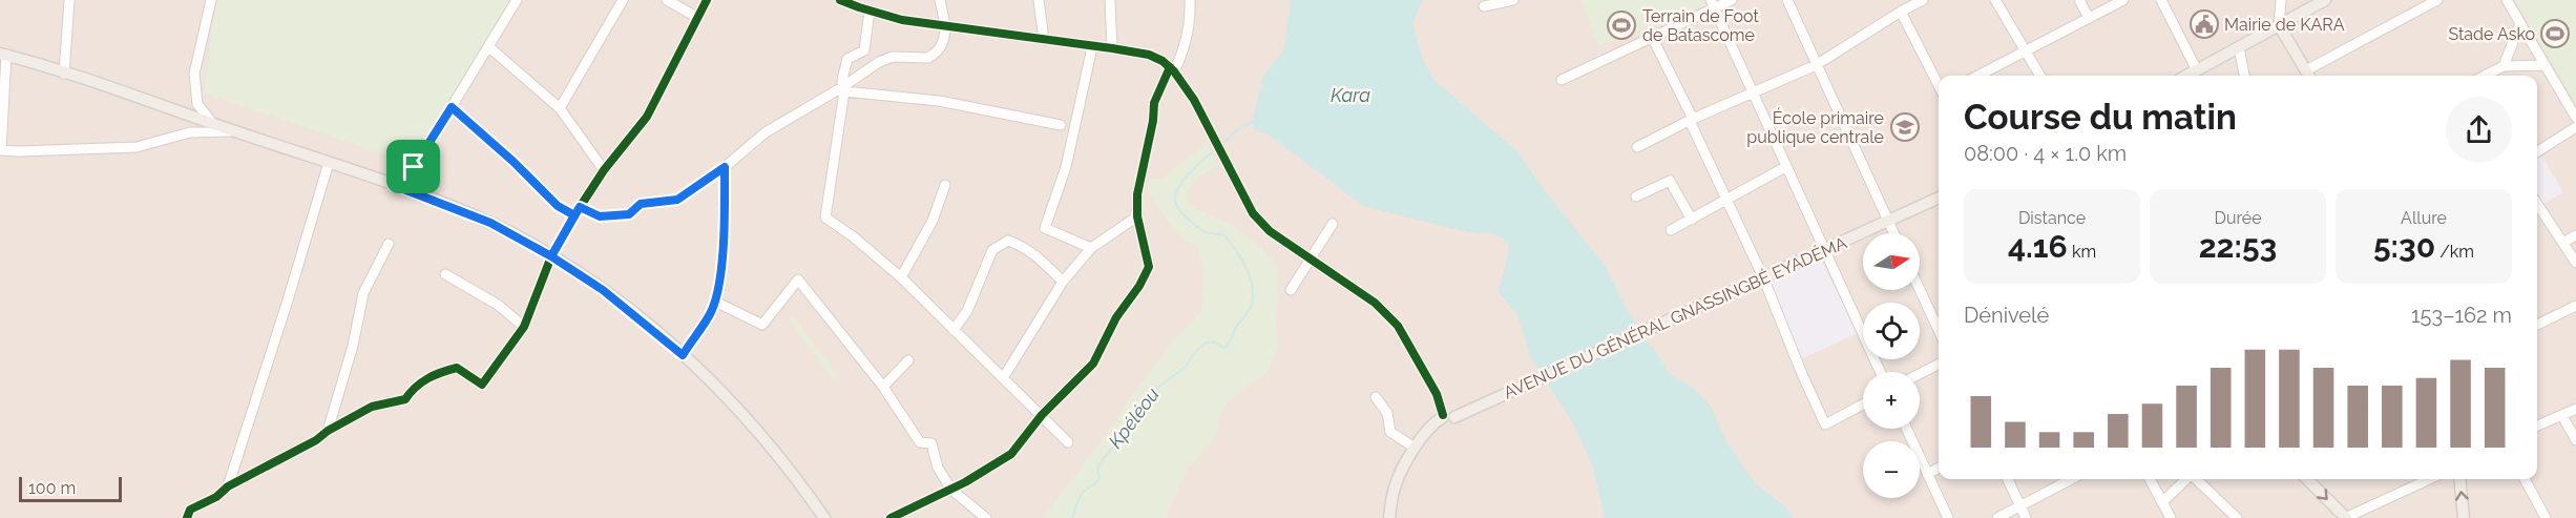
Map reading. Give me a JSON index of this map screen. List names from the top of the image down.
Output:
{
  "streets": {
    "main road": ["AVENUE DU GÉNÉRAL GNASSINGBÉ EYADÉMA"]
  },
  "water": ["Kara", "Kpéléou"],
  "places": {
    "public building": ["Mairie de KARA"],
    "sports": ["Terrain de Foot de Batascome", "Stade Asko"],
    "school or university": ["École primaire publique centrale"]
  },
  "scale_bar": "100 m",
  "north": "right",
  "page": {
    "heading": ["Course du matin", "08:00 · 4 × 1.0 km"],
    "stats": [
      ["Distance", "4.16 km"],
      ["Durée", "22:53"],
      ["Allure", "5:30 /km"]
    ],
    "map_buttons": ["+", "−"],
    "chart": ["Dénivelé", "153–162 m"],
    "scale": "100 m"
  }
}
